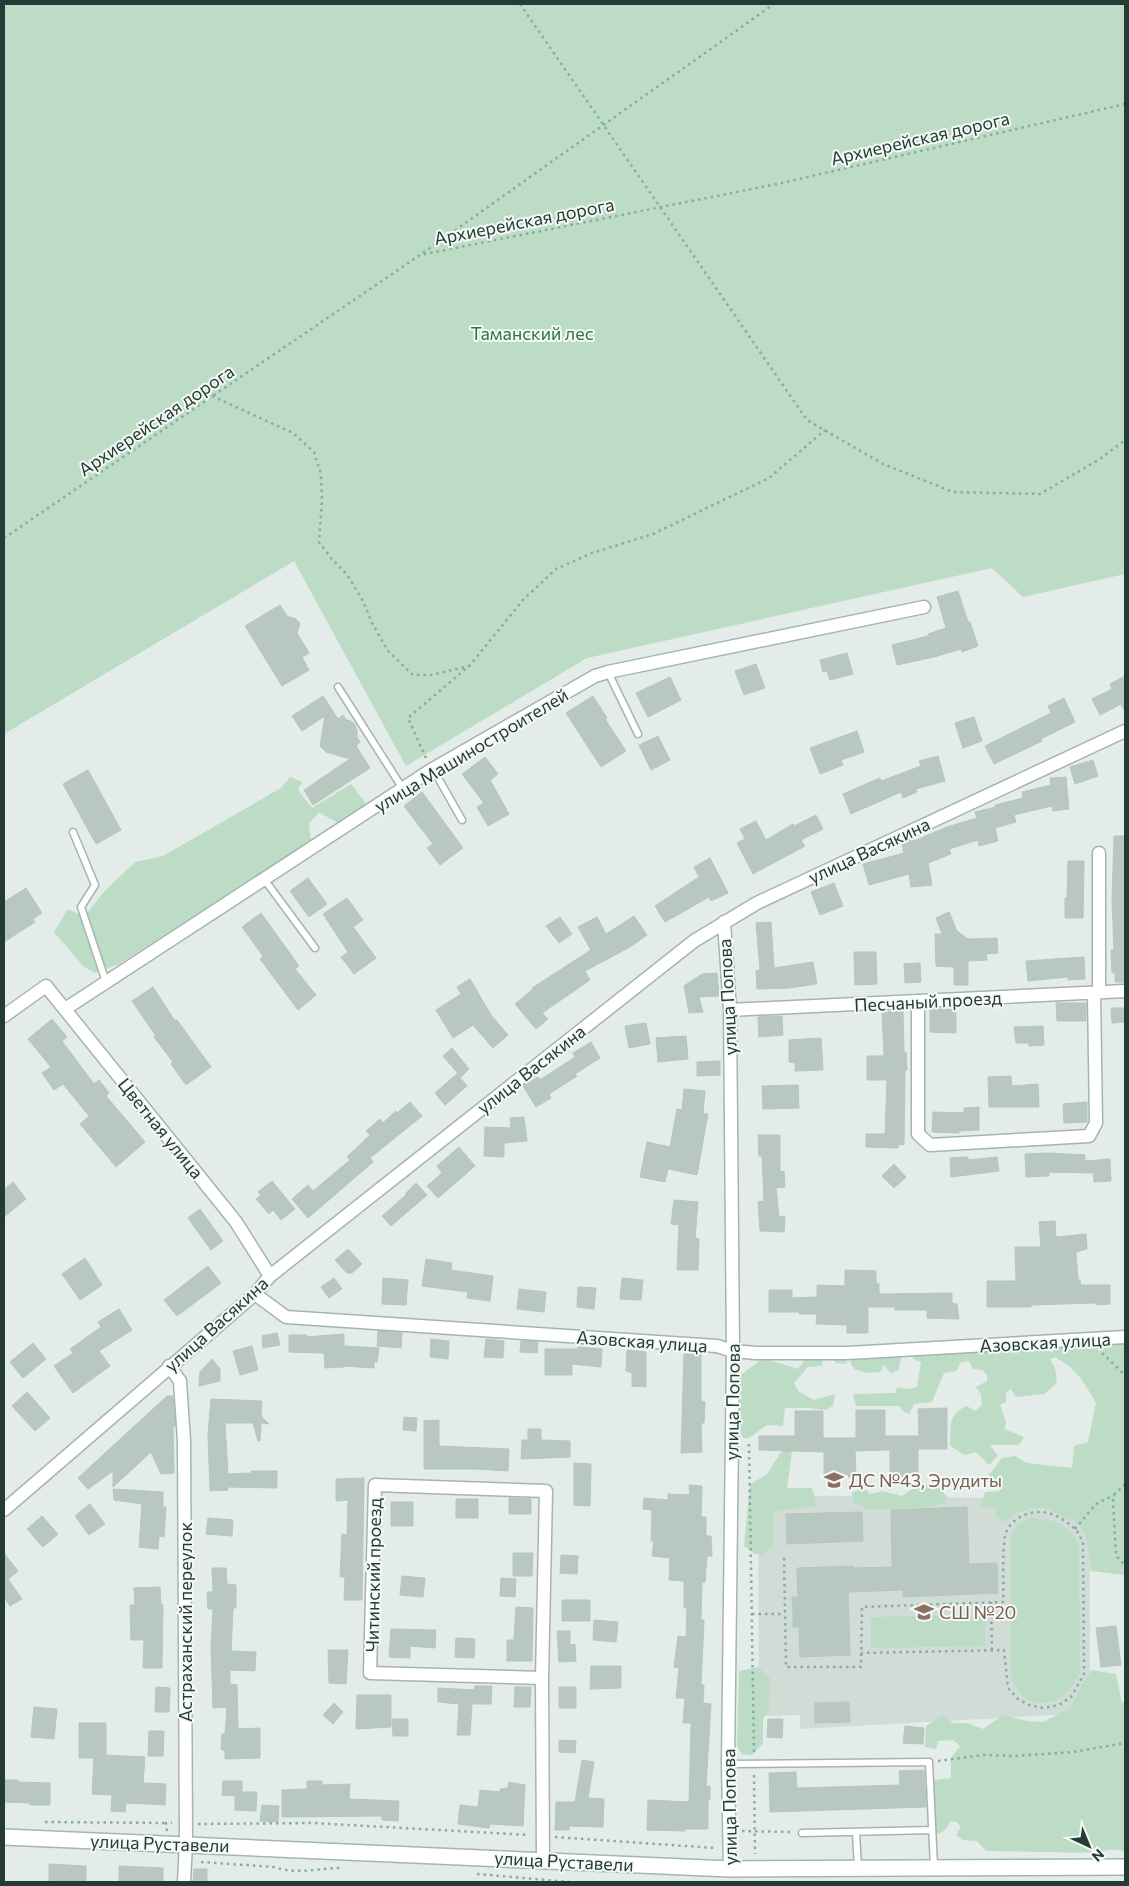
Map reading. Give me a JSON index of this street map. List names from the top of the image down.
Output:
{
  "streets": {
    "street": [
      "улица Машиностроителей",
      "улица Васякина",
      "улица Попова",
      "Песчаный проезд",
      "Цветная улица",
      "Азовская улица",
      "Читинский проезд",
      "Астраханский переулок",
      "улица Руставели"
    ],
    "path": ["Архиерейская дорога"]
  },
  "crossings": [
    ["улица Машиностроителей", "Цветная улица"],
    ["улица Васякина", "улица Попова"],
    ["улица Васякина", "Цветная улица"],
    ["улица Васякина", "Азовская улица"],
    ["улица Васякина", "Астраханский переулок"],
    ["улица Попова", "Песчаный проезд"],
    ["улица Попова", "Азовская улица"],
    ["улица Попова", "улица Руставели"],
    ["Читинский проезд", "улица Руставели"],
    ["Астраханский переулок", "улица Руставели"]
  ],
  "parks": ["Таманский лес"],
  "places": {
    "school or university": ["ДС №43, Эрудиты", "СШ №20"]
  },
  "north": "bottom right"
}
